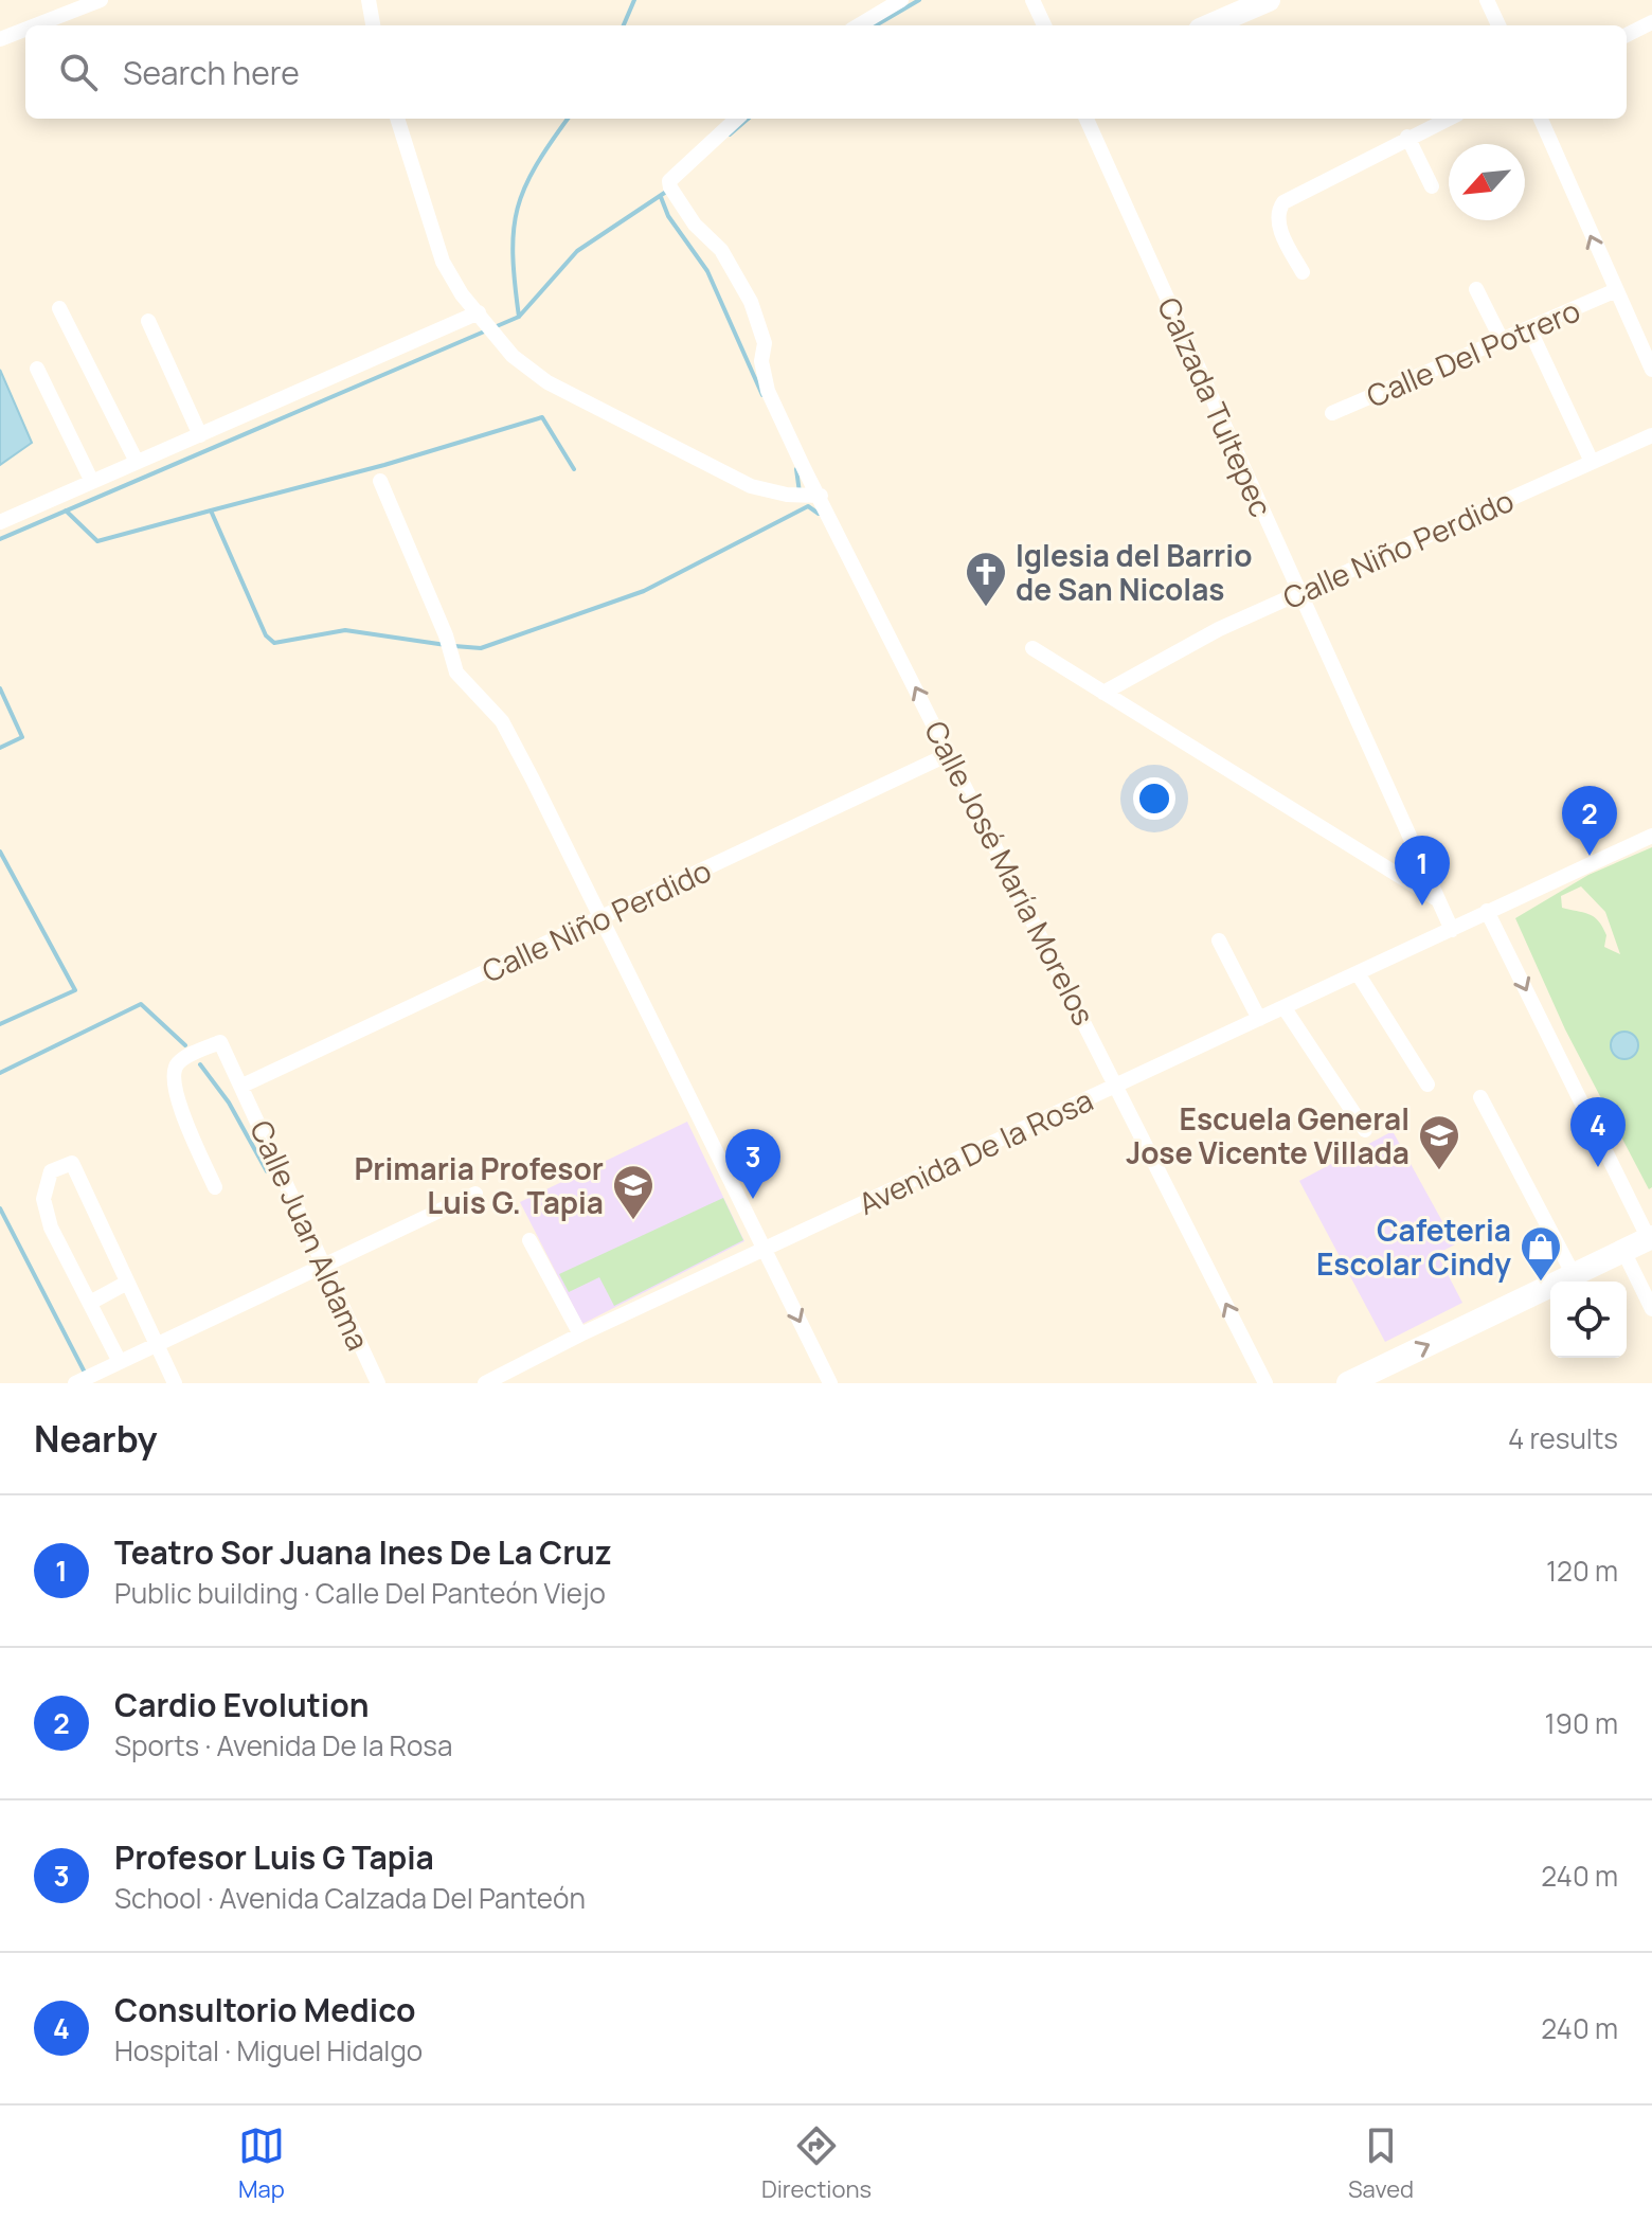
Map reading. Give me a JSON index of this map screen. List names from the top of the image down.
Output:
{
  "streets": {
    "street": [
      "Calle Del Potrero",
      "Calzada Tultepec",
      "Calle Niño Perdido",
      "Calle José María Morelos",
      "Avenida De la Rosa",
      "Calle Juan Aldama"
    ]
  },
  "crossings": [
    ["Calzada Tultepec", "Calle Niño Perdido"],
    ["Calzada Tultepec", "Avenida De la Rosa"],
    ["Calle Niño Perdido", "Calle José María Morelos"],
    ["Calle Niño Perdido", "Calle Juan Aldama"],
    ["Calle José María Morelos", "Avenida De la Rosa"]
  ],
  "one_way": ["Calle José María Morelos"],
  "places": {
    "church": ["Iglesia del Barrio de San Nicolas"],
    "school or university": ["Escuela General Jose Vicente Villada", "Primaria Profesor Luis G. Tapia"],
    "shop": ["Cafeteria Escolar Cindy"]
  },
  "north": "bottom left",
  "page": {
    "search": "Search here",
    "pins": [
      "2",
      "1",
      "4",
      "3"
    ],
    "heading": ["Nearby", "4 results"],
    "list": [
      {
        "mark": "1",
        "name": "Teatro Sor Juana Ines De La Cruz",
        "note": "Public building · Calle Del Panteón Viejo",
        "value": "120 m"
      },
      {
        "mark": "2",
        "name": "Cardio Evolution",
        "note": "Sports · Avenida De la Rosa",
        "value": "190 m"
      },
      {
        "mark": "3",
        "name": "Profesor Luis G Tapia",
        "note": "School · Avenida Calzada Del Panteón",
        "value": "240 m"
      },
      {
        "mark": "4",
        "name": "Consultorio Medico",
        "note": "Hospital · Miguel Hidalgo",
        "value": "240 m"
      }
    ],
    "nav": ["Map", "Directions", "Saved"]
  }
}
